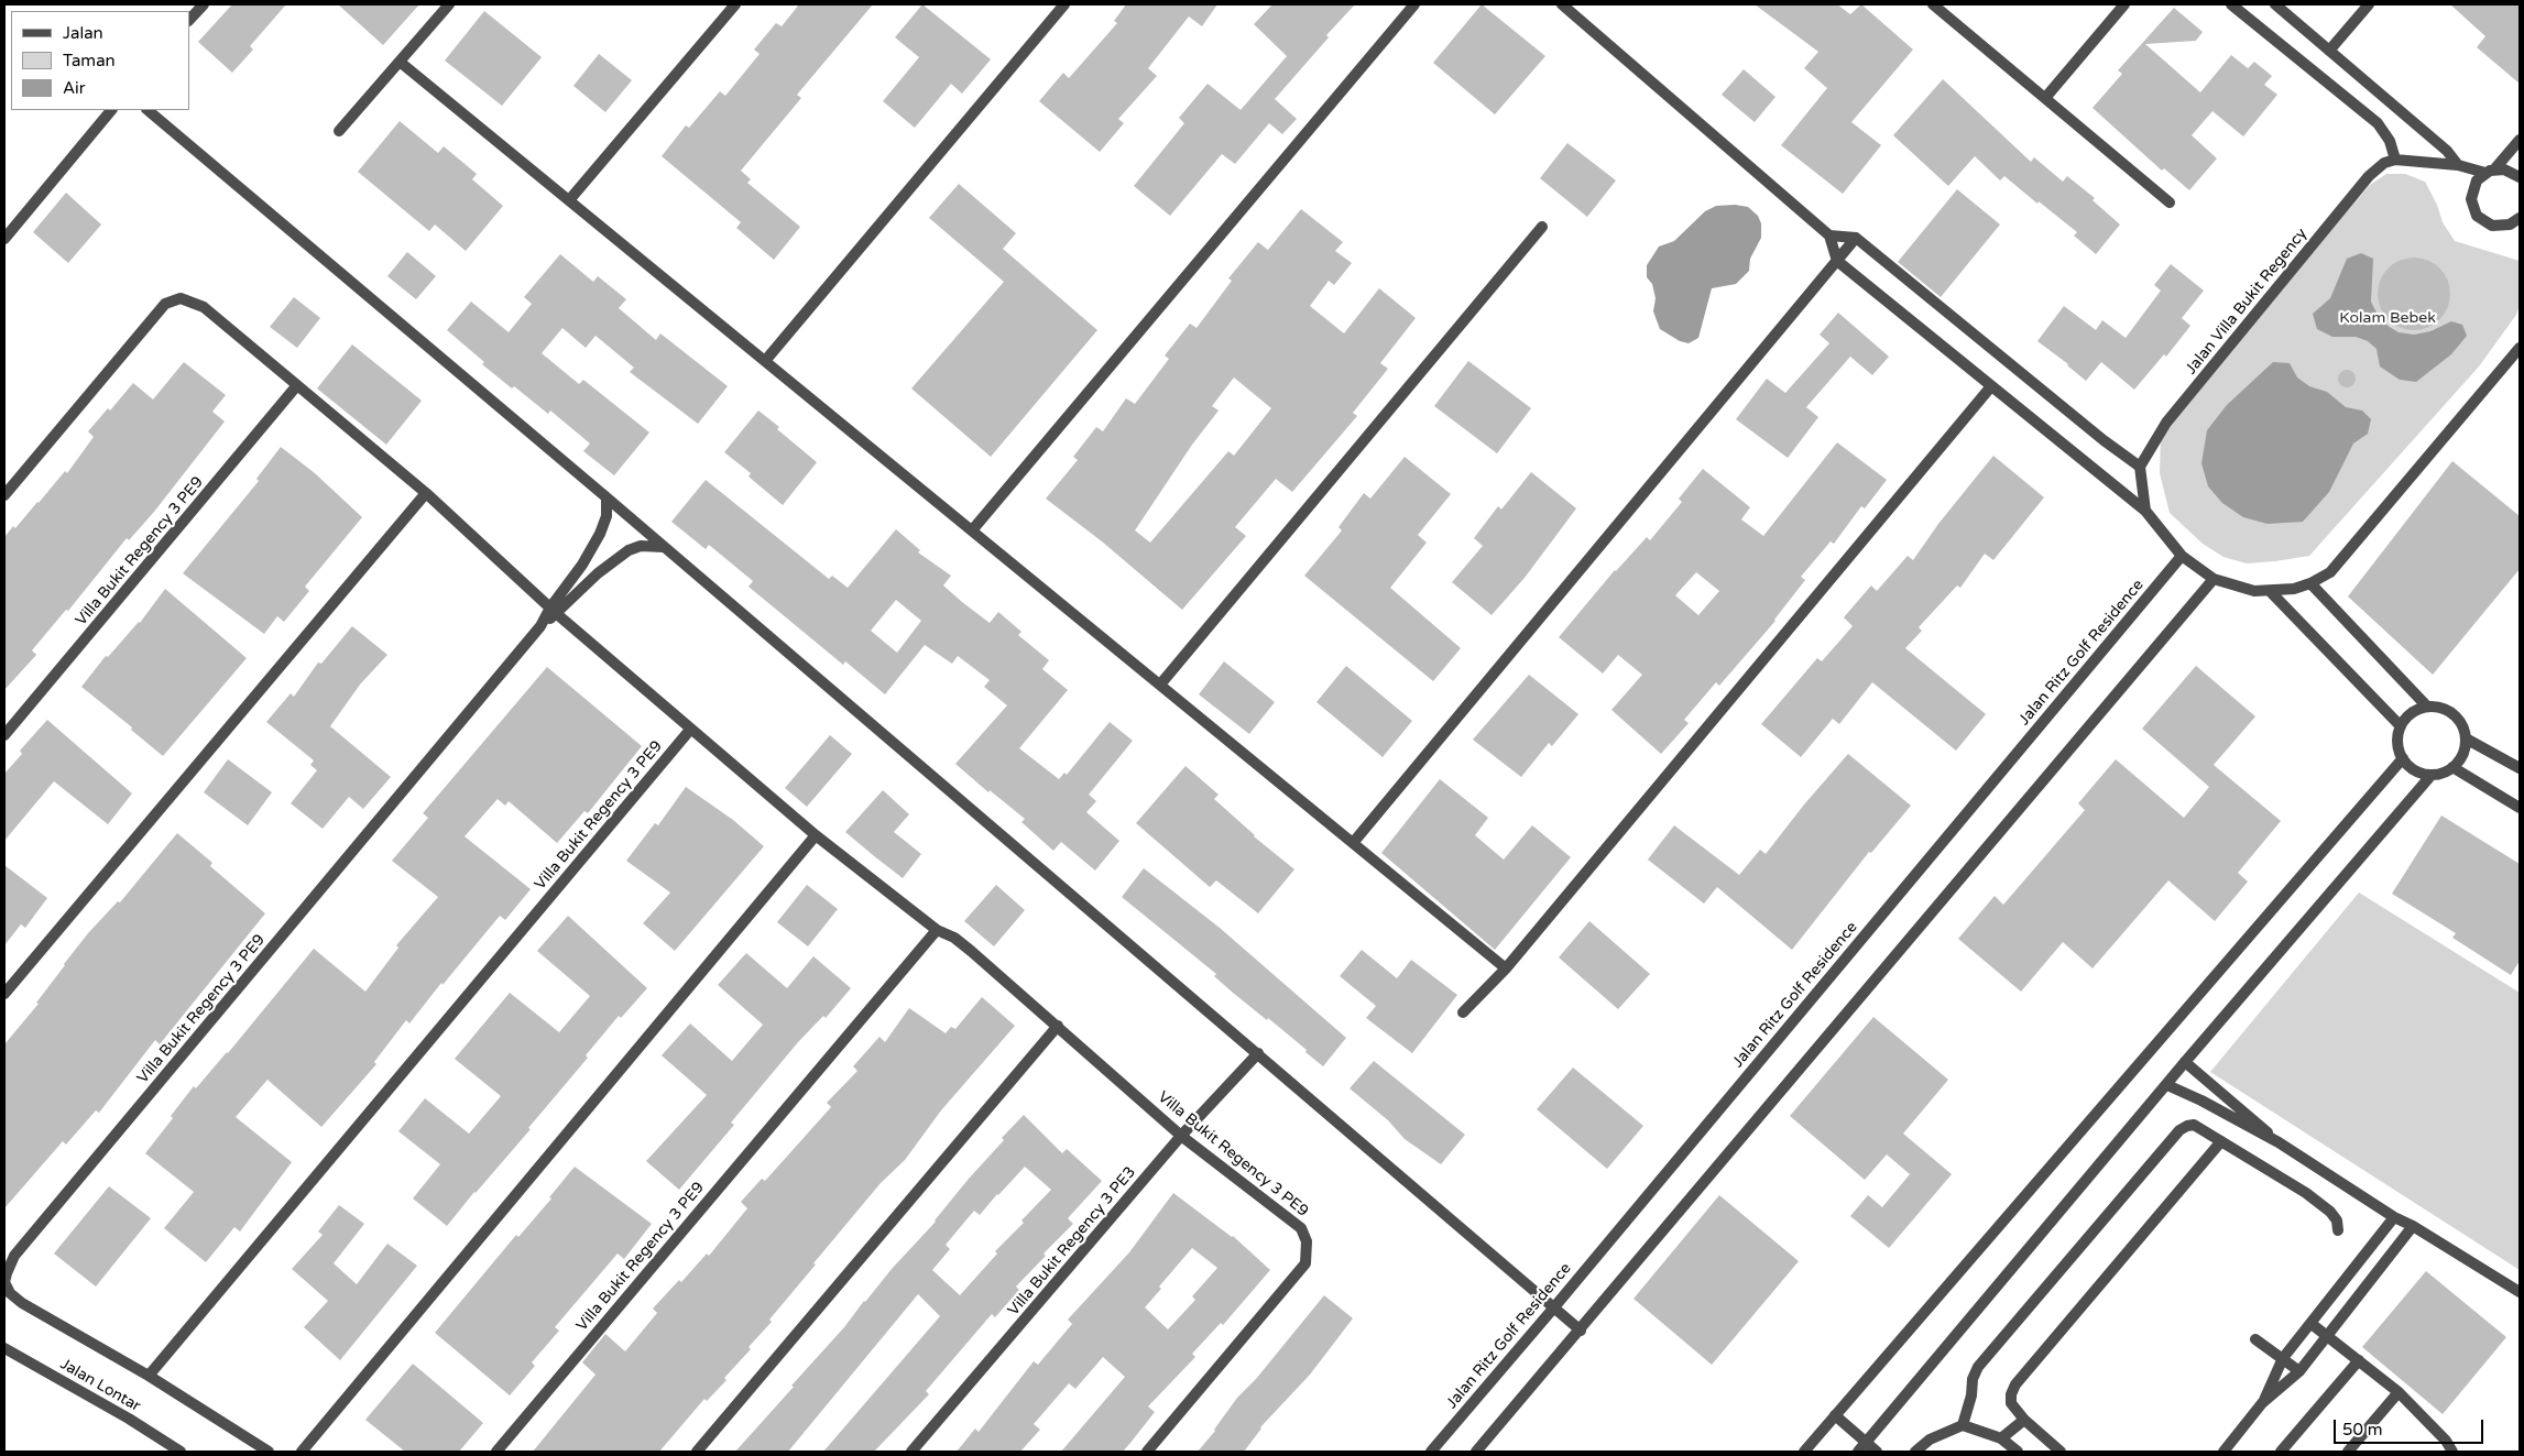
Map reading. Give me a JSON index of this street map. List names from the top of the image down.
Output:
{
  "streets": {
    "street": [
      "Jalan Villa Bukit Regency",
      "Villa Bukit Regency 3 PE9",
      "Jalan Ritz Golf Residence",
      "Villa Bukit Regency 3 PE3",
      "Jalan Lontar"
    ]
  },
  "crossings": [
    ["Villa Bukit Regency 3 PE9", "Villa Bukit Regency 3 PE3"]
  ],
  "parks": ["Kolam Bebek"],
  "legend": ["Jalan", "Taman", "Air"],
  "scale_bar": "50 m"
}
